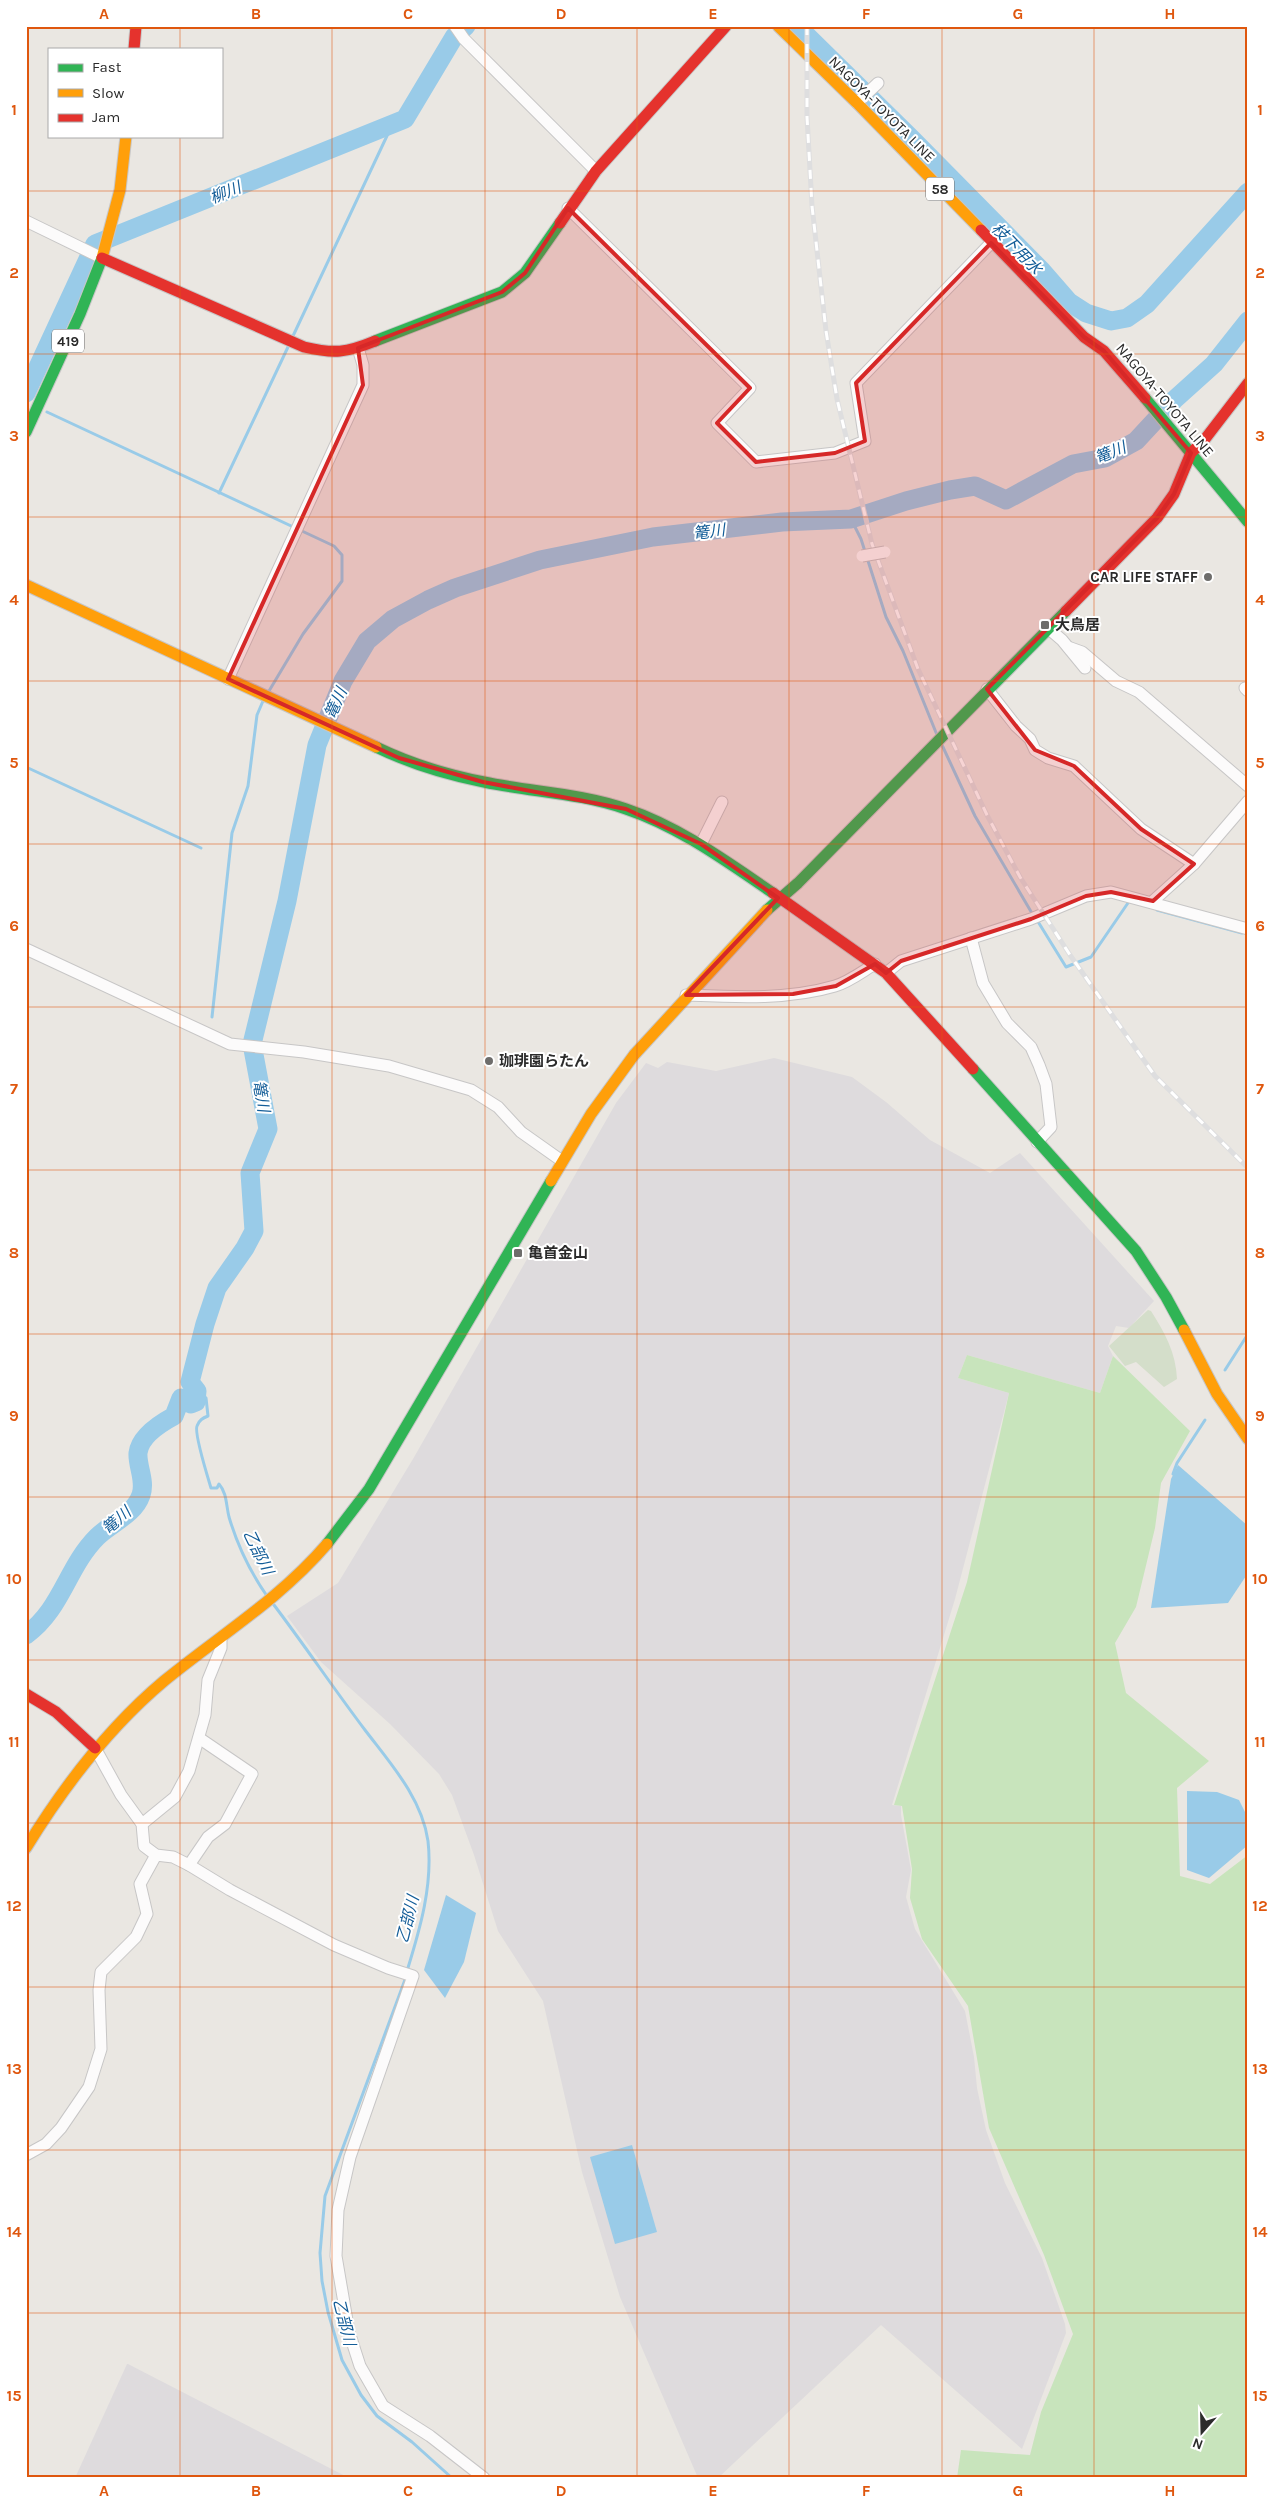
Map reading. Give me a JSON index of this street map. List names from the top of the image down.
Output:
{
  "streets": {
    "main road": ["NAGOYA-TOYOTA LINE", "58", "419"]
  },
  "water": [
    "柳川",
    "枝下用水",
    "篭川",
    "乙部川"
  ],
  "places": {
    "other": ["CAR LIFE STAFF", "珈琲園らたん"],
    "transit": ["大鳥居", "亀首金山"]
  },
  "legend": ["Fast", "Slow", "Jam"],
  "north": "bottom",
  "grid": {
    "columns": [
      "A",
      "B",
      "C",
      "D",
      "E",
      "F",
      "G",
      "H"
    ],
    "rows": [
      "1",
      "2",
      "3",
      "4",
      "5",
      "6",
      "7",
      "8",
      "9",
      "10",
      "11",
      "12",
      "13",
      "14",
      "15"
    ]
  }
}
